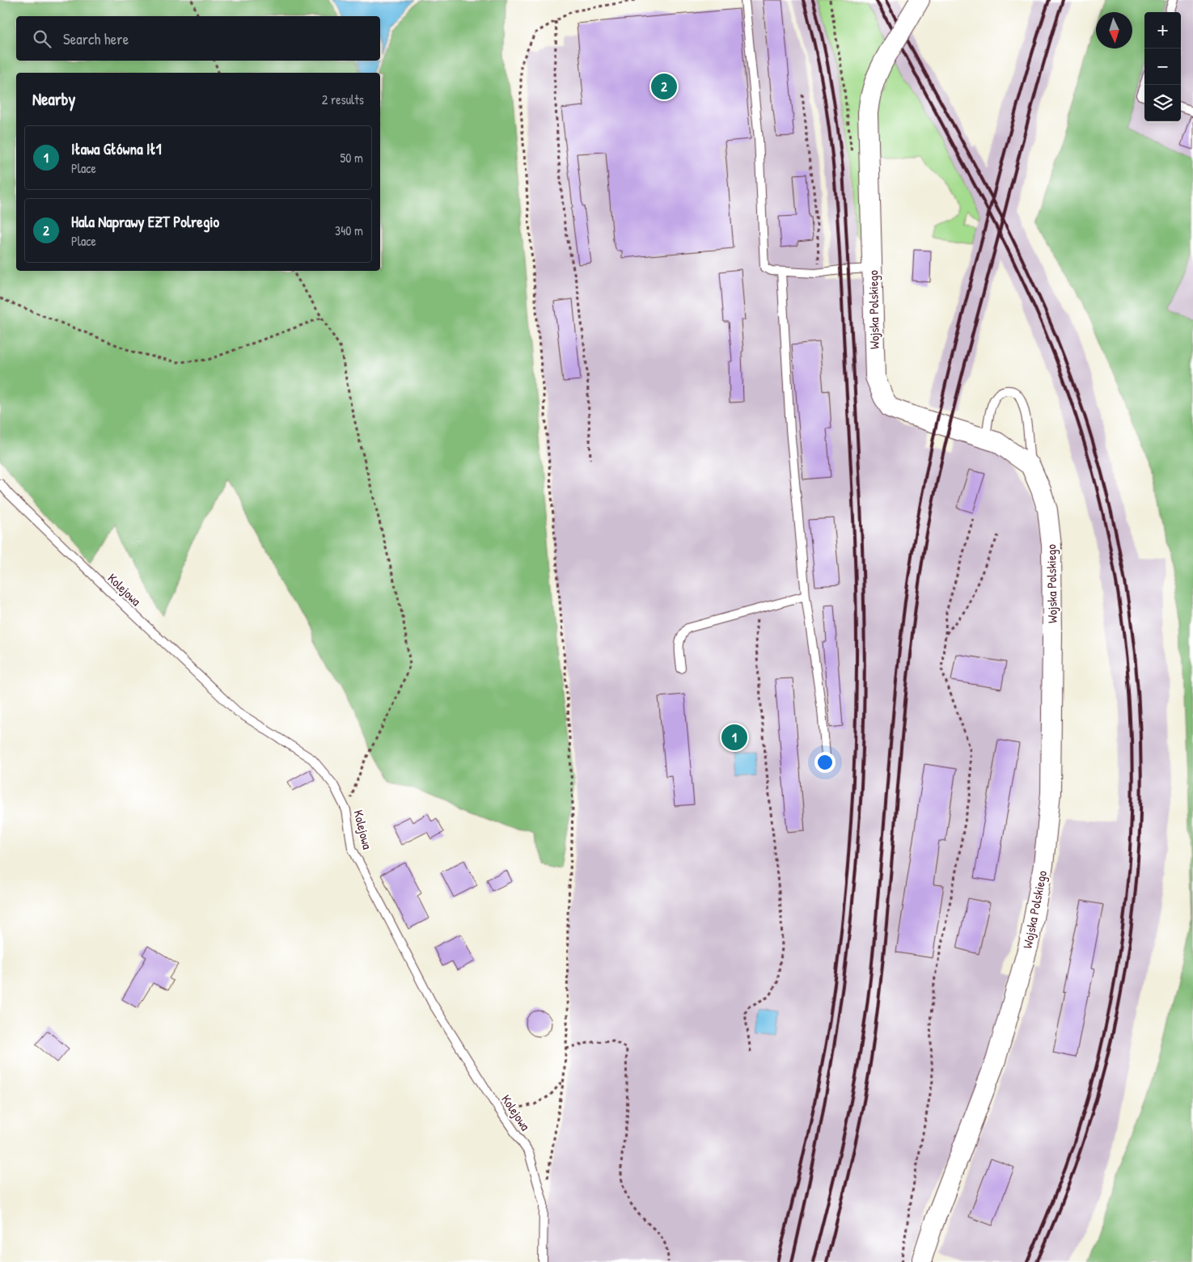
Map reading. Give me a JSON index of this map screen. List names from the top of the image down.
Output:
{
  "streets": {
    "street": ["Wojska Polskiego"],
    "lane": ["Kolejowa"]
  },
  "north": "bottom",
  "page": {
    "map_buttons": ["+", "−"],
    "search": "Search here",
    "pins": ["2", "1"],
    "heading": ["Nearby", "2 results"],
    "list": [
      {
        "mark": "1",
        "name": "Iława Główna Ił1",
        "note": "Place",
        "value": "50 m"
      },
      {
        "mark": "2",
        "name": "Hala Naprawy EZT Polregio",
        "note": "Place",
        "value": "340 m"
      }
    ]
  }
}
